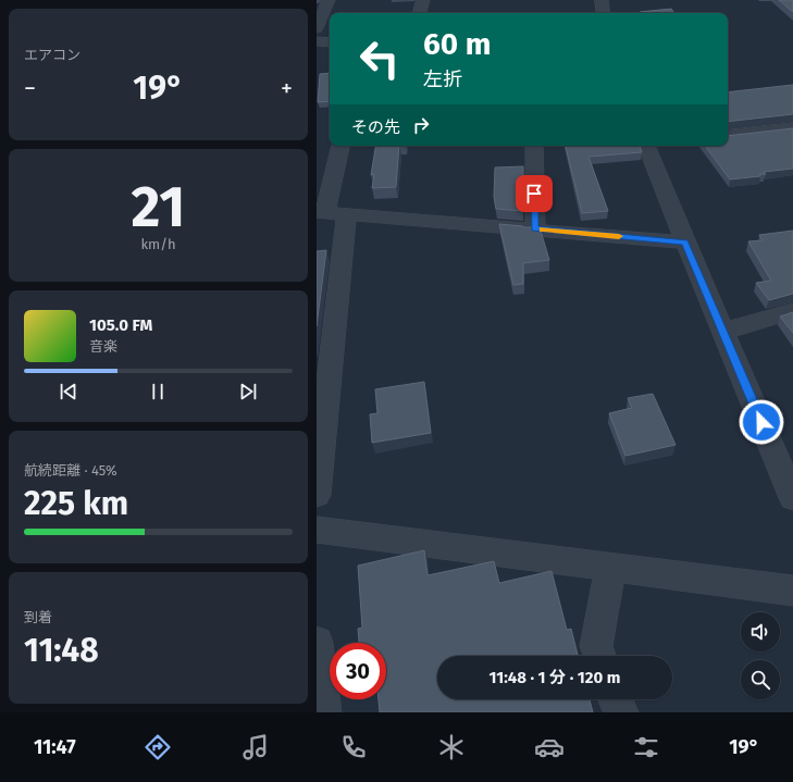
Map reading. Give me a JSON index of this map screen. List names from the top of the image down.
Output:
{
  "page": {
    "tile": [
      "エアコン",
      ["21", "km/h"],
      ["航続距離 · 45%", "225 km"],
      ["到着", "11:48"]
    ],
    "turn": ["60 m", "左折"],
    "heat": ["−", "19°", "+"],
    "then": "その先",
    "song": ["105.0 FM", "音楽"],
    "limit": "30",
    "trip": "11:48 · 1 分 · 120 m",
    "tabs": ["11:47", "19°"]
  }
}
